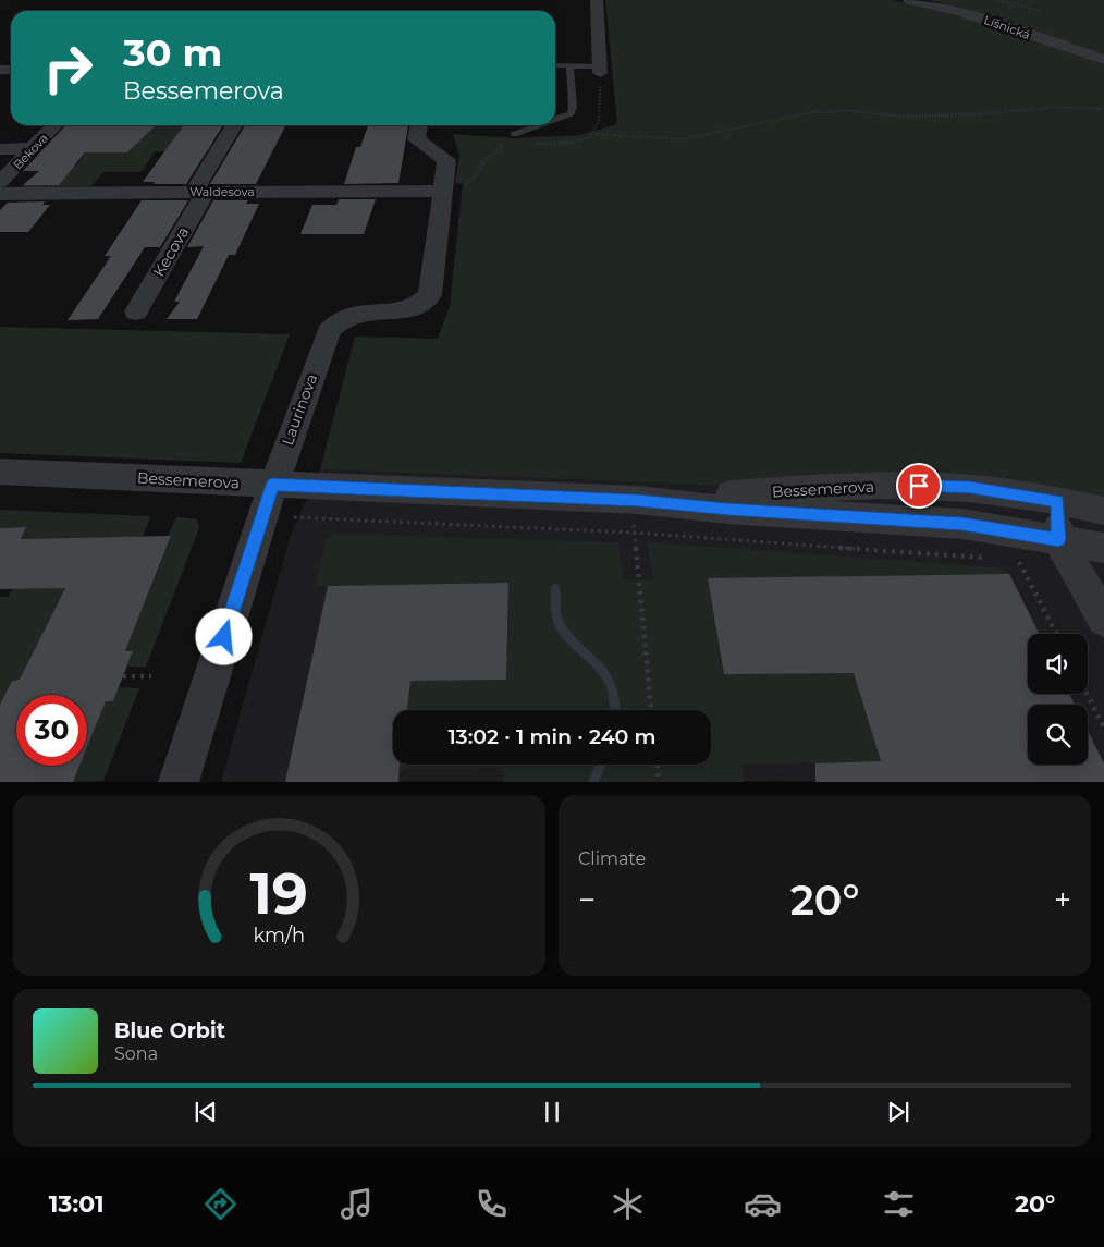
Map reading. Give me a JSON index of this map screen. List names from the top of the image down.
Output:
{
  "streets": {
    "street": [
      "Líšnická",
      "Bekova",
      "Waldesova",
      "Kecova",
      "Laurinova",
      "Bessemerova"
    ]
  },
  "crossings": [
    ["Waldesova", "Kecova"],
    ["Waldesova", "Laurinova"],
    ["Laurinova", "Bessemerova"]
  ],
  "page": {
    "turn": ["30 m", "Bessemerova"],
    "limit": "30",
    "trip": "13:02 · 1 min · 240 m",
    "tile": "Climate",
    "heat": ["−", "20°", "+"],
    "song": ["Blue Orbit", "Sona"],
    "tabs": ["13:01", "20°"],
    "gauge": ["19", "km/h"]
  }
}
